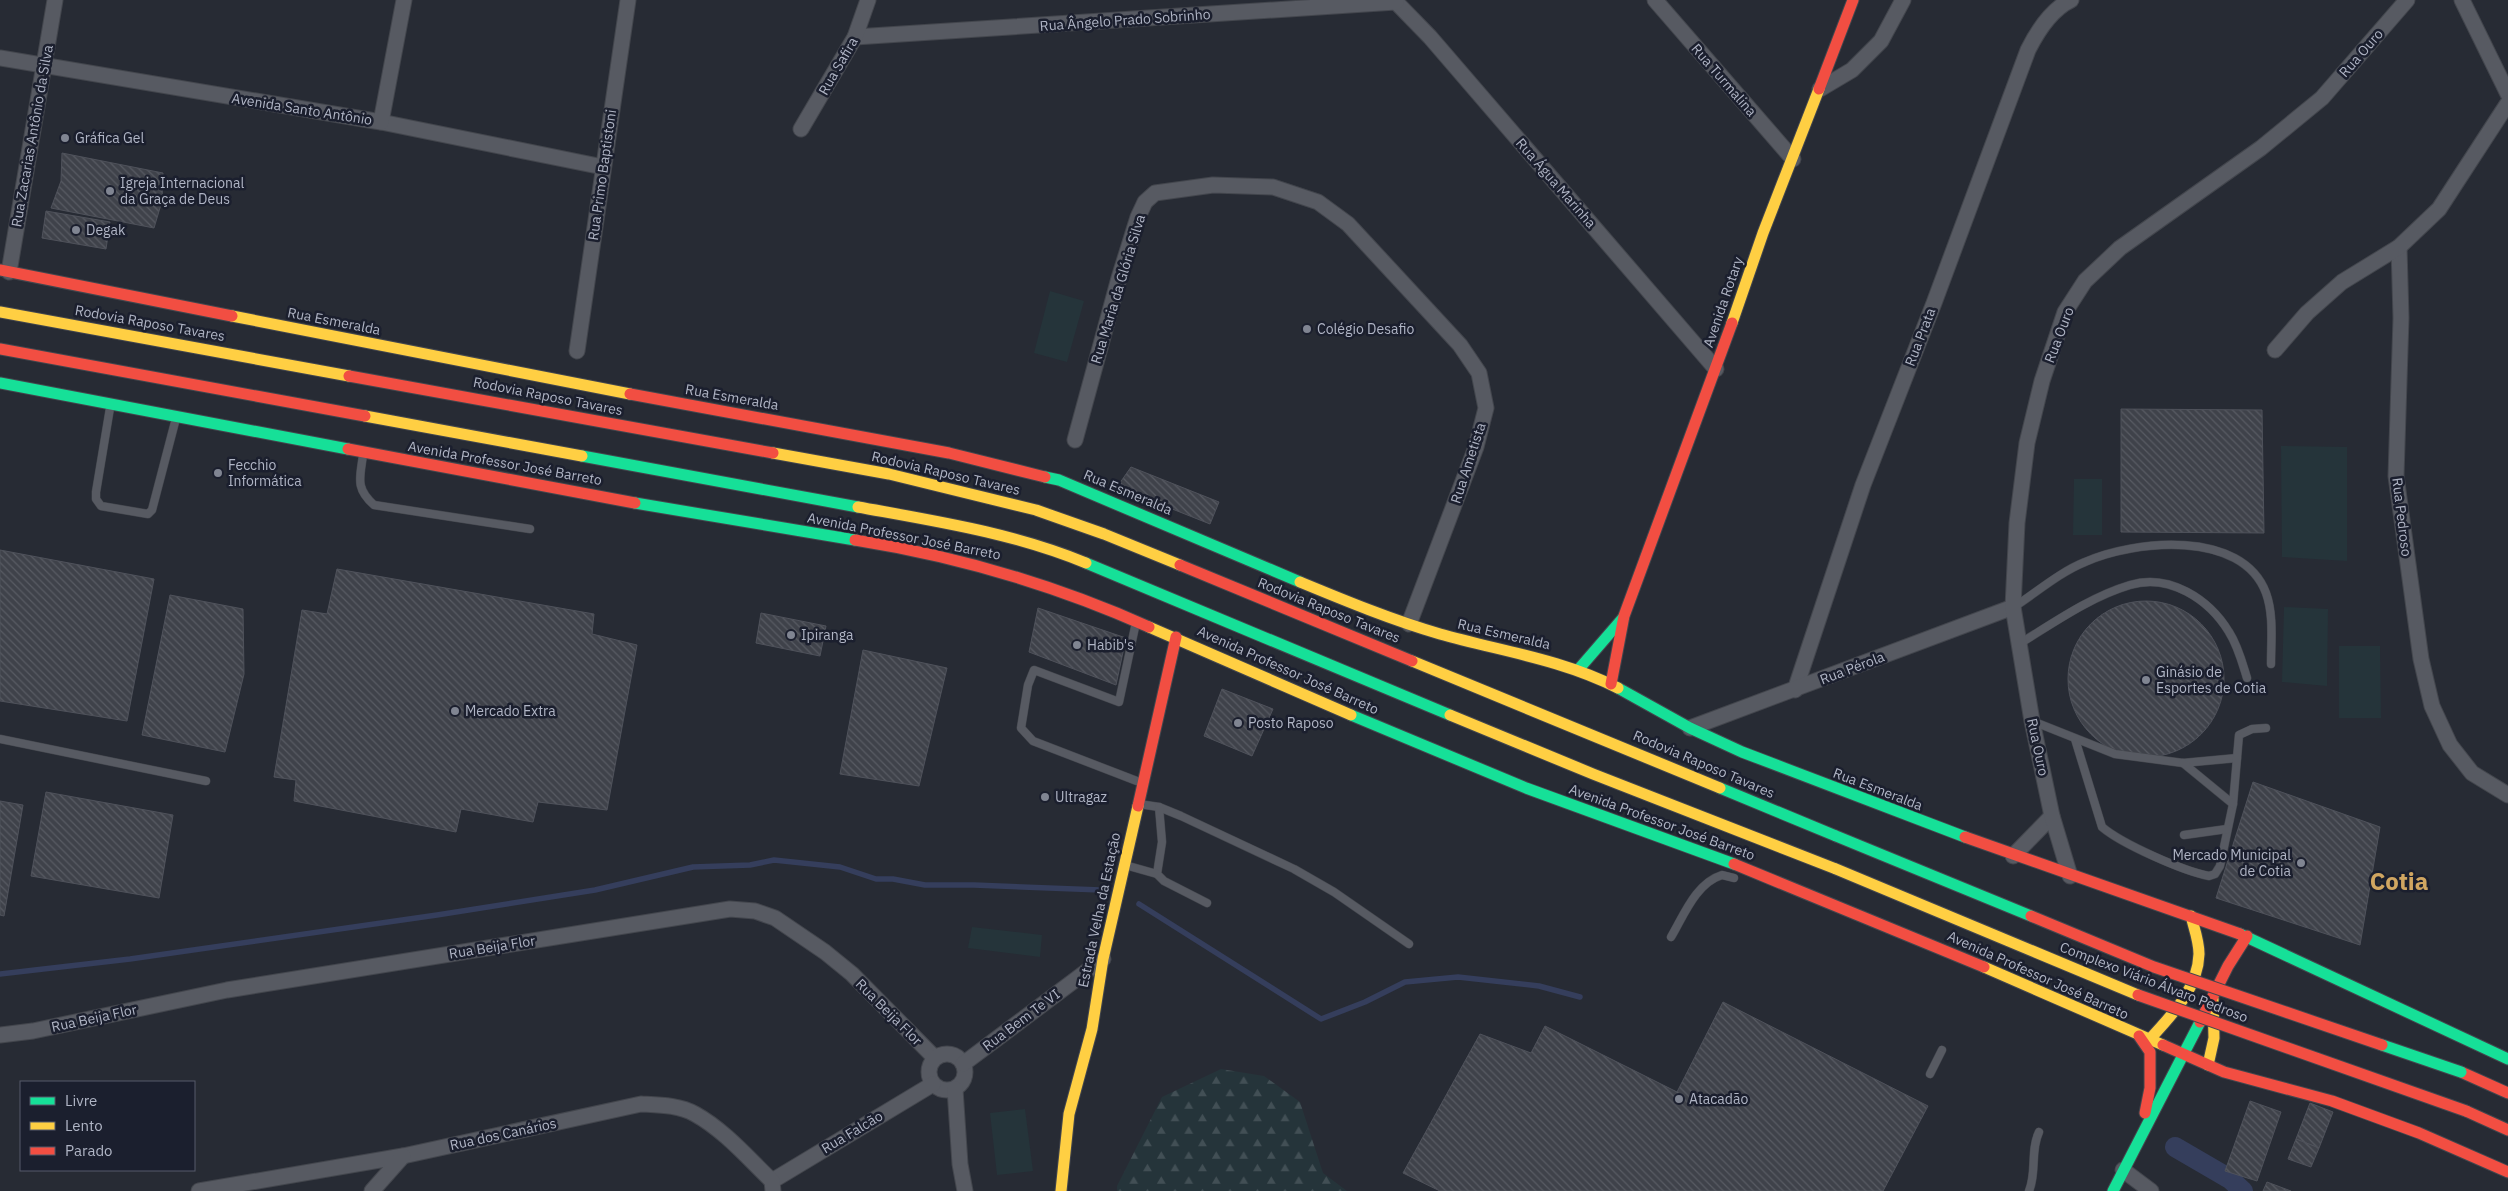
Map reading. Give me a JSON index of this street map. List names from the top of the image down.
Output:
{
  "streets": {
    "main road": [
      "Avenida Rotary",
      "Rua Esmeralda",
      "Rodovia Raposo Tavares",
      "Avenida Professor José Barreto",
      "Estrada Velha da Estação",
      "Complexo Viário Álvaro Pedroso"
    ],
    "street": [
      "Rua Ângelo Prado Sobrinho",
      "Rua Ouro",
      "Rua Safira",
      "Rua Turmalina",
      "Avenida Santo Antônio",
      "Rua Zacarias Antônio da Silva",
      "Rua Primo Baptistoni",
      "Rua Água Marinha",
      "Rua Maria da Glória Silva",
      "Rua Prata",
      "Rua Ametista",
      "Rua Pedroso",
      "Rua Pérola",
      "Rua Beija Flor",
      "Rua Bem Te VI",
      "Rua Falcão",
      "Rua dos Canários"
    ]
  },
  "crossings": [
    ["Rua Ângelo Prado Sobrinho", "Rua Safira"],
    ["Rua Ângelo Prado Sobrinho", "Rua Água Marinha"],
    ["Rua Ouro", "Rua Esmeralda"],
    ["Rua Ouro", "Rua Pérola"],
    ["Rua Turmalina", "Avenida Rotary"],
    ["Avenida Santo Antônio", "Rua Zacarias Antônio da Silva"],
    ["Avenida Santo Antônio", "Rua Primo Baptistoni"],
    ["Rua Zacarias Antônio da Silva", "Rua Esmeralda"],
    ["Rua Água Marinha", "Avenida Rotary"],
    ["Rua Maria da Glória Silva", "Rua Ametista"],
    ["Avenida Rotary", "Rua Esmeralda"],
    ["Rua Esmeralda", "Rua Ametista"],
    ["Rua Esmeralda", "Rua Pérola"],
    ["Rodovia Raposo Tavares", "Complexo Viário Álvaro Pedroso"],
    ["Rua Prata", "Rua Pérola"],
    ["Avenida Professor José Barreto", "Estrada Velha da Estação"],
    ["Estrada Velha da Estação", "Rua Bem Te VI"],
    ["Rua Beija Flor", "Rua Bem Te VI"],
    ["Rua Beija Flor", "Rua Falcão"],
    ["Rua Bem Te VI", "Rua Falcão"],
    ["Rua Falcão", "Rua dos Canários"]
  ],
  "districts": ["Cotia"],
  "places": [
    "Gráfica Gel",
    "Igreja Internacional da Graça de Deus",
    "Degak",
    "Colégio Desafio",
    "Fecchio Informática",
    "Ipiranga",
    "Habib's",
    "Ginásio de Esportes de Cotia",
    "Mercado Extra",
    "Posto Raposo",
    "Ultragaz",
    "Mercado Municipal de Cotia",
    "Atacadão"
  ],
  "legend": ["Livre", "Lento", "Parado"]
}
